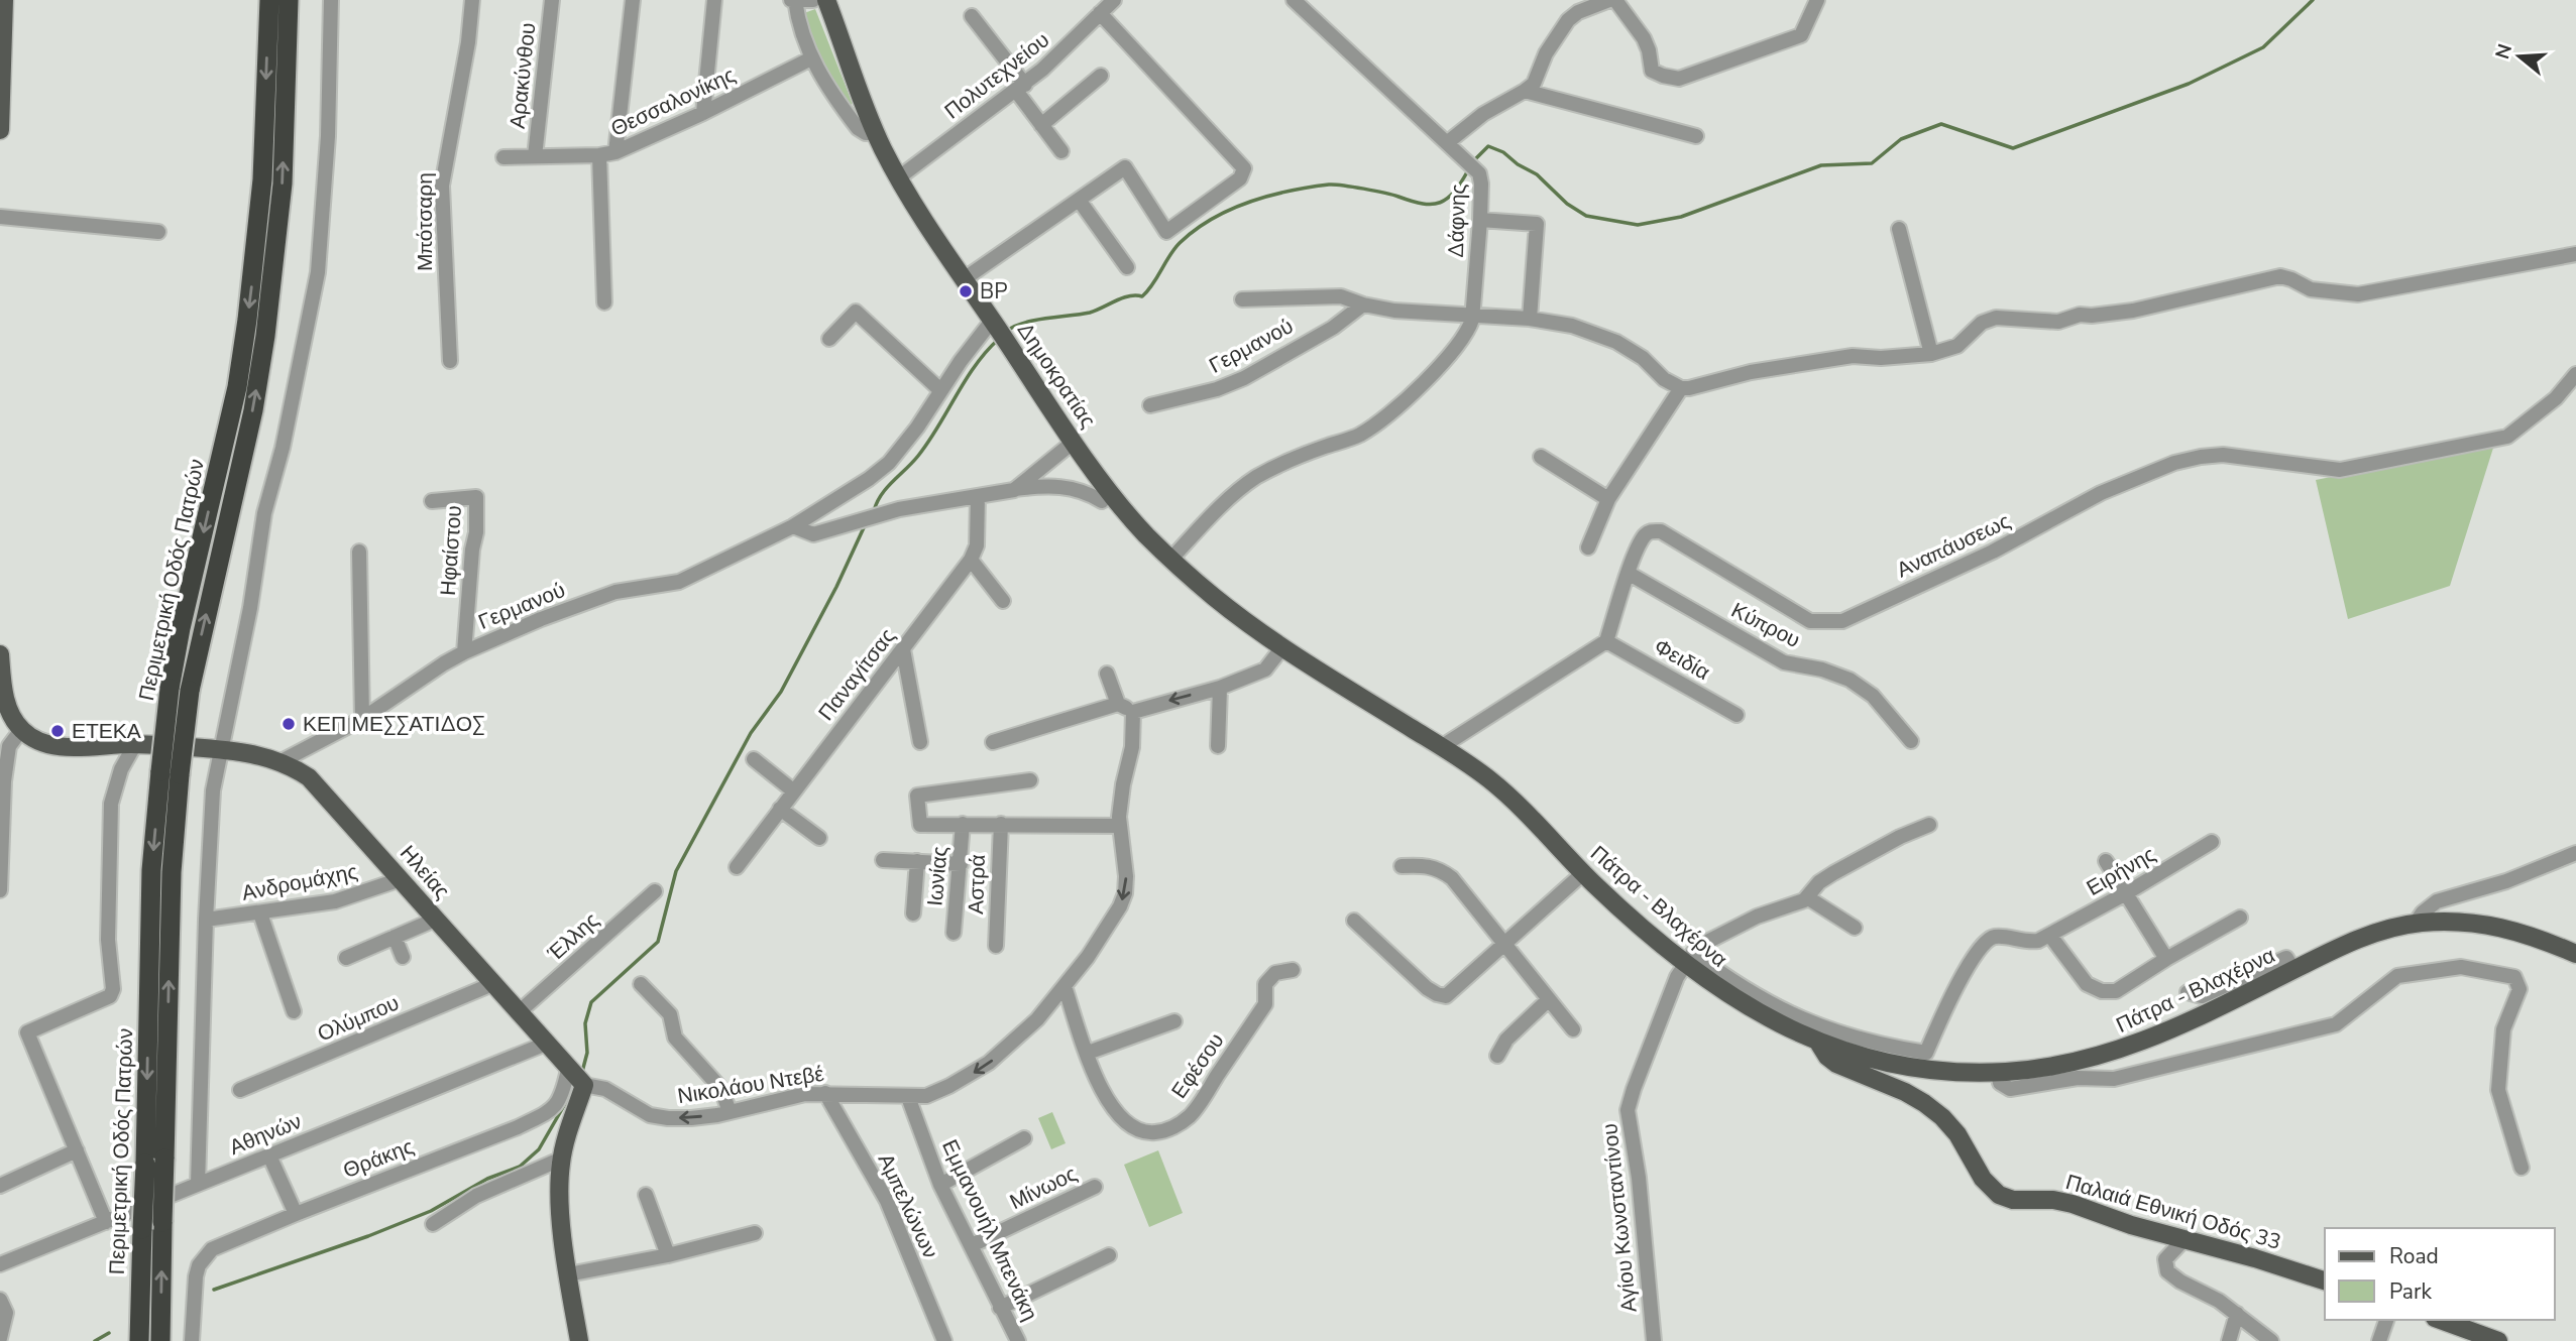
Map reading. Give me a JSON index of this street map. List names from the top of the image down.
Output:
{
  "streets": {
    "highway": ["Περιμετρική Οδός Πατρών"],
    "main road": [
      "Δημοκρατίας",
      "Ηλείας",
      "Πάτρα - Βλαχέρνα",
      "Παλαιά Εθνική Οδός 33"
    ],
    "street": [
      "Αρακύνθου",
      "Πολυτεχνείου",
      "Θεσσαλονίκης",
      "Δάφνης",
      "Μπότσαρη",
      "Γερμανού",
      "Αναπάυσεως",
      "Ηφαίστου",
      "Κύπρου",
      "Φειδία",
      "Παναγίτσας",
      "Ειρήνης",
      "Ιωνίας",
      "Ανδρομάχης",
      "Αστρά",
      "Έλλης",
      "Ολύμπου",
      "Εφέσου",
      "Νικολάου Ντεβέ",
      "Αθηνών",
      "Θράκης",
      "Μίνωος",
      "Αμπελώνων",
      "Αγίου Κωνσταντίνου",
      "Εμμανουήλ Μπενάκη"
    ]
  },
  "crossings": [
    ["Αρακύνθου", "Θεσσαλονίκης"],
    ["Πολυτεχνείου", "Δημοκρατίας"],
    ["Γερμανού", "Δημοκρατίας"],
    ["Γερμανού", "Ηφαίστου"],
    ["Γερμανού", "Ηλείας"],
    ["Δημοκρατίας", "Πάτρα - Βλαχέρνα"],
    ["Αναπάυσεως", "Κύπρου"],
    ["Αναπάυσεως", "Φειδία"],
    ["Ηλείας", "Ανδρομάχης"],
    ["Ηλείας", "Έλλης"],
    ["Ηλείας", "Ολύμπου"],
    ["Ηλείας", "Νικολάου Ντεβέ"],
    ["Ηλείας", "Αθηνών"],
    ["Ηλείας", "Θράκης"],
    ["Πάτρα - Βλαχέρνα", "Παλαιά Εθνική Οδός 33"],
    ["Πάτρα - Βλαχέρνα", "Αγίου Κωνσταντίνου"],
    ["Εφέσου", "Νικολάου Ντεβέ"],
    ["Νικολάου Ντεβέ", "Θράκης"],
    ["Νικολάου Ντεβέ", "Αμπελώνων"],
    ["Νικολάου Ντεβέ", "Εμμανουήλ Μπενάκη"],
    ["Μίνωος", "Εμμανουήλ Μπενάκη"]
  ],
  "places": ["BP", "ΚΕΠ ΜΕΣΣΑΤΙΔΟΣ", "ΕΤΕΚΑ"],
  "legend": ["Road", "Park"],
  "north": "left"
}
